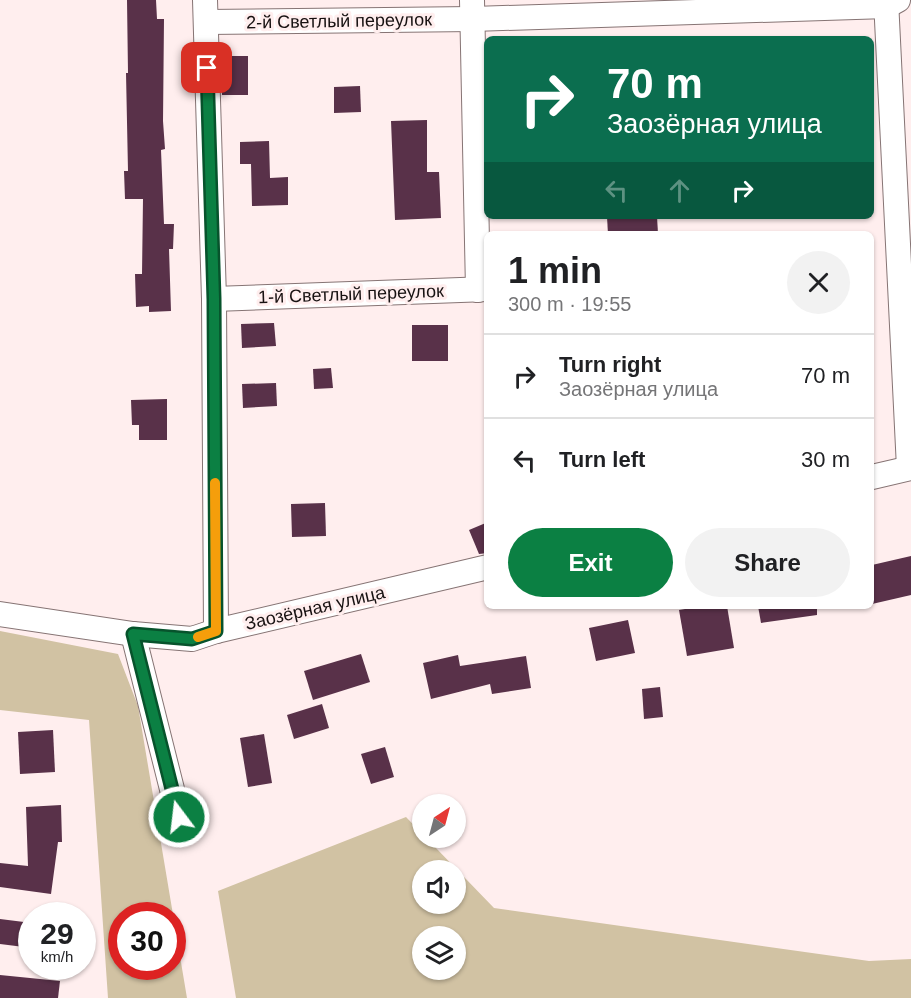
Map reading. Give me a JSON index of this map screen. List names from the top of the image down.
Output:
{
  "streets": {
    "street": ["2-й Светлый переулок", "1-й Светлый переулок", "Заозёрная улица"]
  },
  "north": "top right",
  "page": {
    "turn": ["70 m", "Заозёрная улица"],
    "heading": ["1 min", "300 m · 19:55"],
    "list": [
      {
        "name": "Turn right",
        "note": "Заозёрная улица",
        "value": "70 m"
      },
      {
        "name": "Turn left",
        "value": "30 m"
      }
    ],
    "buttons": ["Exit", "Share"],
    "speed": "29 km/h",
    "limit": "30"
  }
}
